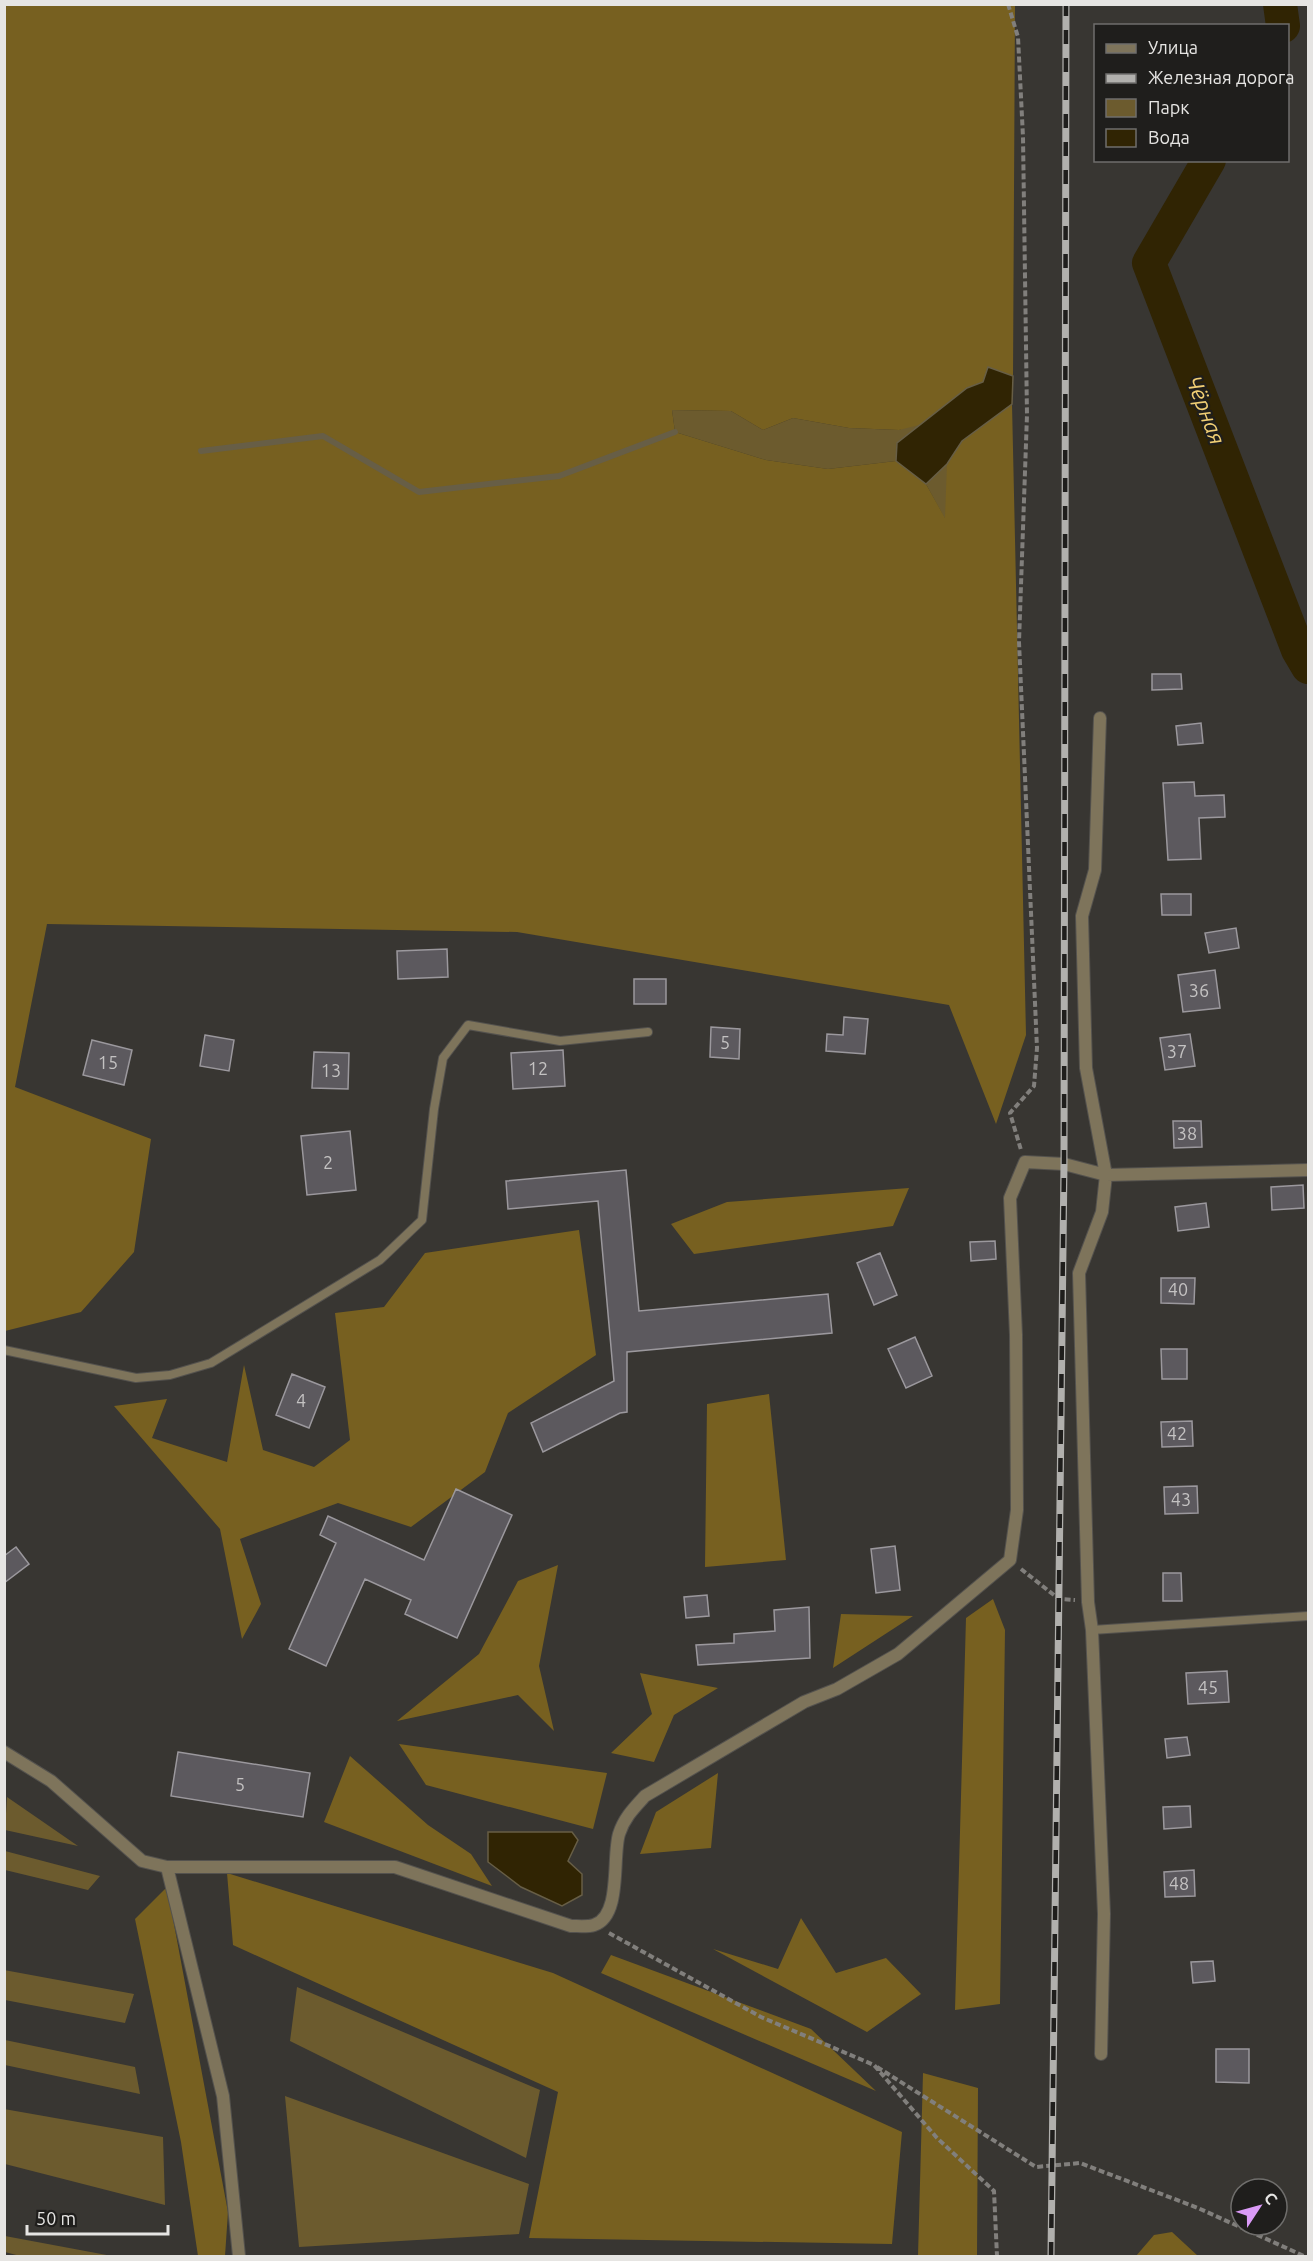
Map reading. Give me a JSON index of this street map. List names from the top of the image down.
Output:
{
  "water": ["Чёрная"],
  "house_numbers": [
    "36",
    "5",
    "37",
    "15",
    "12",
    "13",
    "38",
    "2",
    "40",
    "4",
    "42",
    "43",
    "45",
    "5",
    "48"
  ],
  "legend": [
    "Улица",
    "Железная дорога",
    "Парк",
    "Вода"
  ],
  "scale_bar": "50 m",
  "north": "top right"
}
